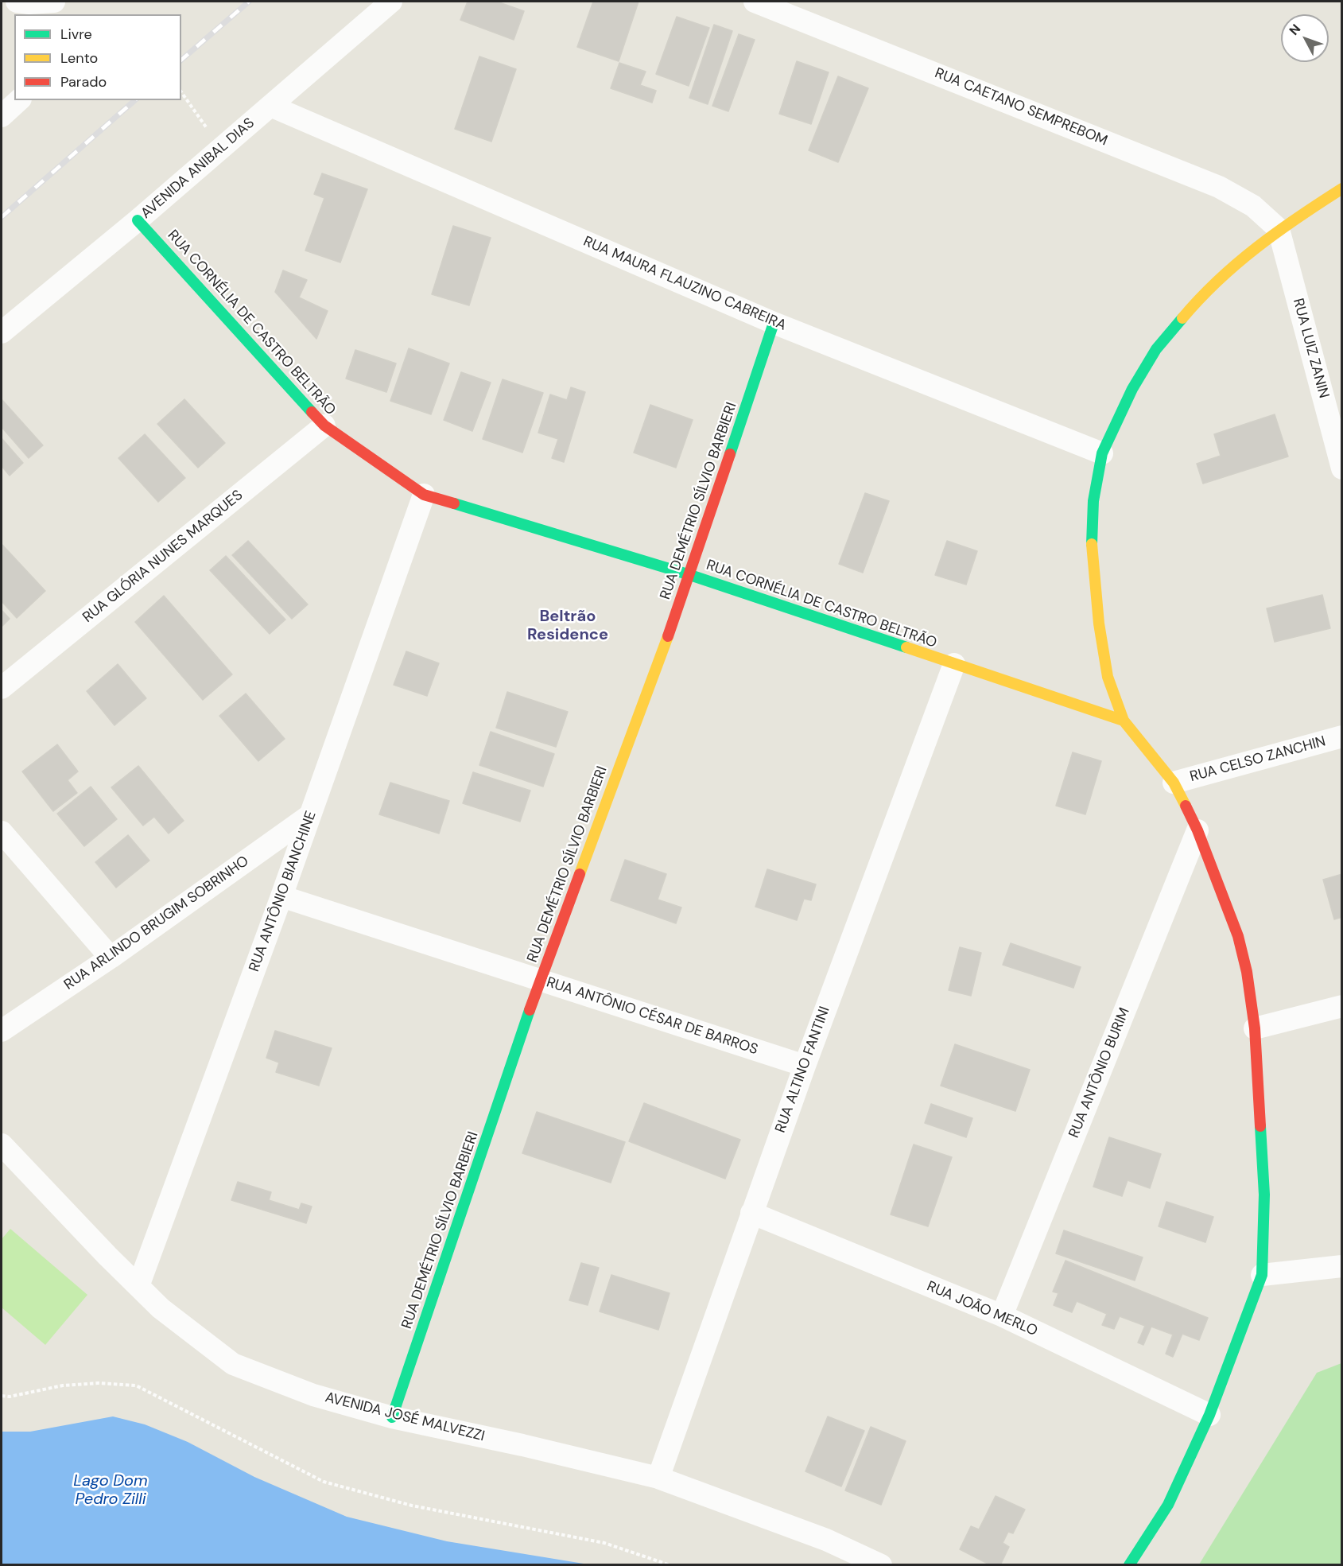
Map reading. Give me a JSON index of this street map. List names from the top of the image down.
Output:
{
  "streets": {
    "street": [
      "RUA CAETANO SEMPREBOM",
      "AVENIDA ANIBAL DIAS",
      "RUA MAURA FLAUZINO CABREIRA",
      "RUA CORNÉLIA DE CASTRO BELTRÃO",
      "RUA LUIZ ZANIN",
      "RUA DEMÉTRIO SÍLVIO BARBIERI",
      "RUA GLÓRIA NUNES MARQUES",
      "RUA CELSO ZANCHIN",
      "RUA ANTÔNIO BIANCHINE",
      "RUA ARLINDO BRUGIM SOBRINHO",
      "RUA ANTÔNIO CÉSAR DE BARROS",
      "RUA ALTINO FANTINI",
      "RUA ANTÔNIO BURIM",
      "RUA JOÃO MERLO",
      "AVENIDA JOSÉ MALVEZZI"
    ]
  },
  "crossings": [
    ["RUA CAETANO SEMPREBOM", "RUA LUIZ ZANIN"],
    ["AVENIDA ANIBAL DIAS", "RUA MAURA FLAUZINO CABREIRA"],
    ["AVENIDA ANIBAL DIAS", "RUA CORNÉLIA DE CASTRO BELTRÃO"],
    ["RUA MAURA FLAUZINO CABREIRA", "RUA DEMÉTRIO SÍLVIO BARBIERI"],
    ["RUA CORNÉLIA DE CASTRO BELTRÃO", "RUA DEMÉTRIO SÍLVIO BARBIERI"],
    ["RUA CORNÉLIA DE CASTRO BELTRÃO", "RUA GLÓRIA NUNES MARQUES"],
    ["RUA CORNÉLIA DE CASTRO BELTRÃO", "RUA ANTÔNIO BIANCHINE"],
    ["RUA CORNÉLIA DE CASTRO BELTRÃO", "RUA ALTINO FANTINI"],
    ["RUA DEMÉTRIO SÍLVIO BARBIERI", "RUA ANTÔNIO CÉSAR DE BARROS"],
    ["RUA DEMÉTRIO SÍLVIO BARBIERI", "AVENIDA JOSÉ MALVEZZI"],
    ["RUA ANTÔNIO BIANCHINE", "RUA ARLINDO BRUGIM SOBRINHO"],
    ["RUA ANTÔNIO BIANCHINE", "RUA ANTÔNIO CÉSAR DE BARROS"],
    ["RUA ANTÔNIO BIANCHINE", "AVENIDA JOSÉ MALVEZZI"],
    ["RUA ANTÔNIO CÉSAR DE BARROS", "RUA ALTINO FANTINI"],
    ["RUA ALTINO FANTINI", "RUA JOÃO MERLO"],
    ["RUA ALTINO FANTINI", "AVENIDA JOSÉ MALVEZZI"],
    ["RUA ANTÔNIO BURIM", "RUA JOÃO MERLO"]
  ],
  "districts": ["Beltrão Residence"],
  "water": ["Lago Dom Pedro Zilli"],
  "legend": ["Livre", "Lento", "Parado"],
  "north": "top left"
}
